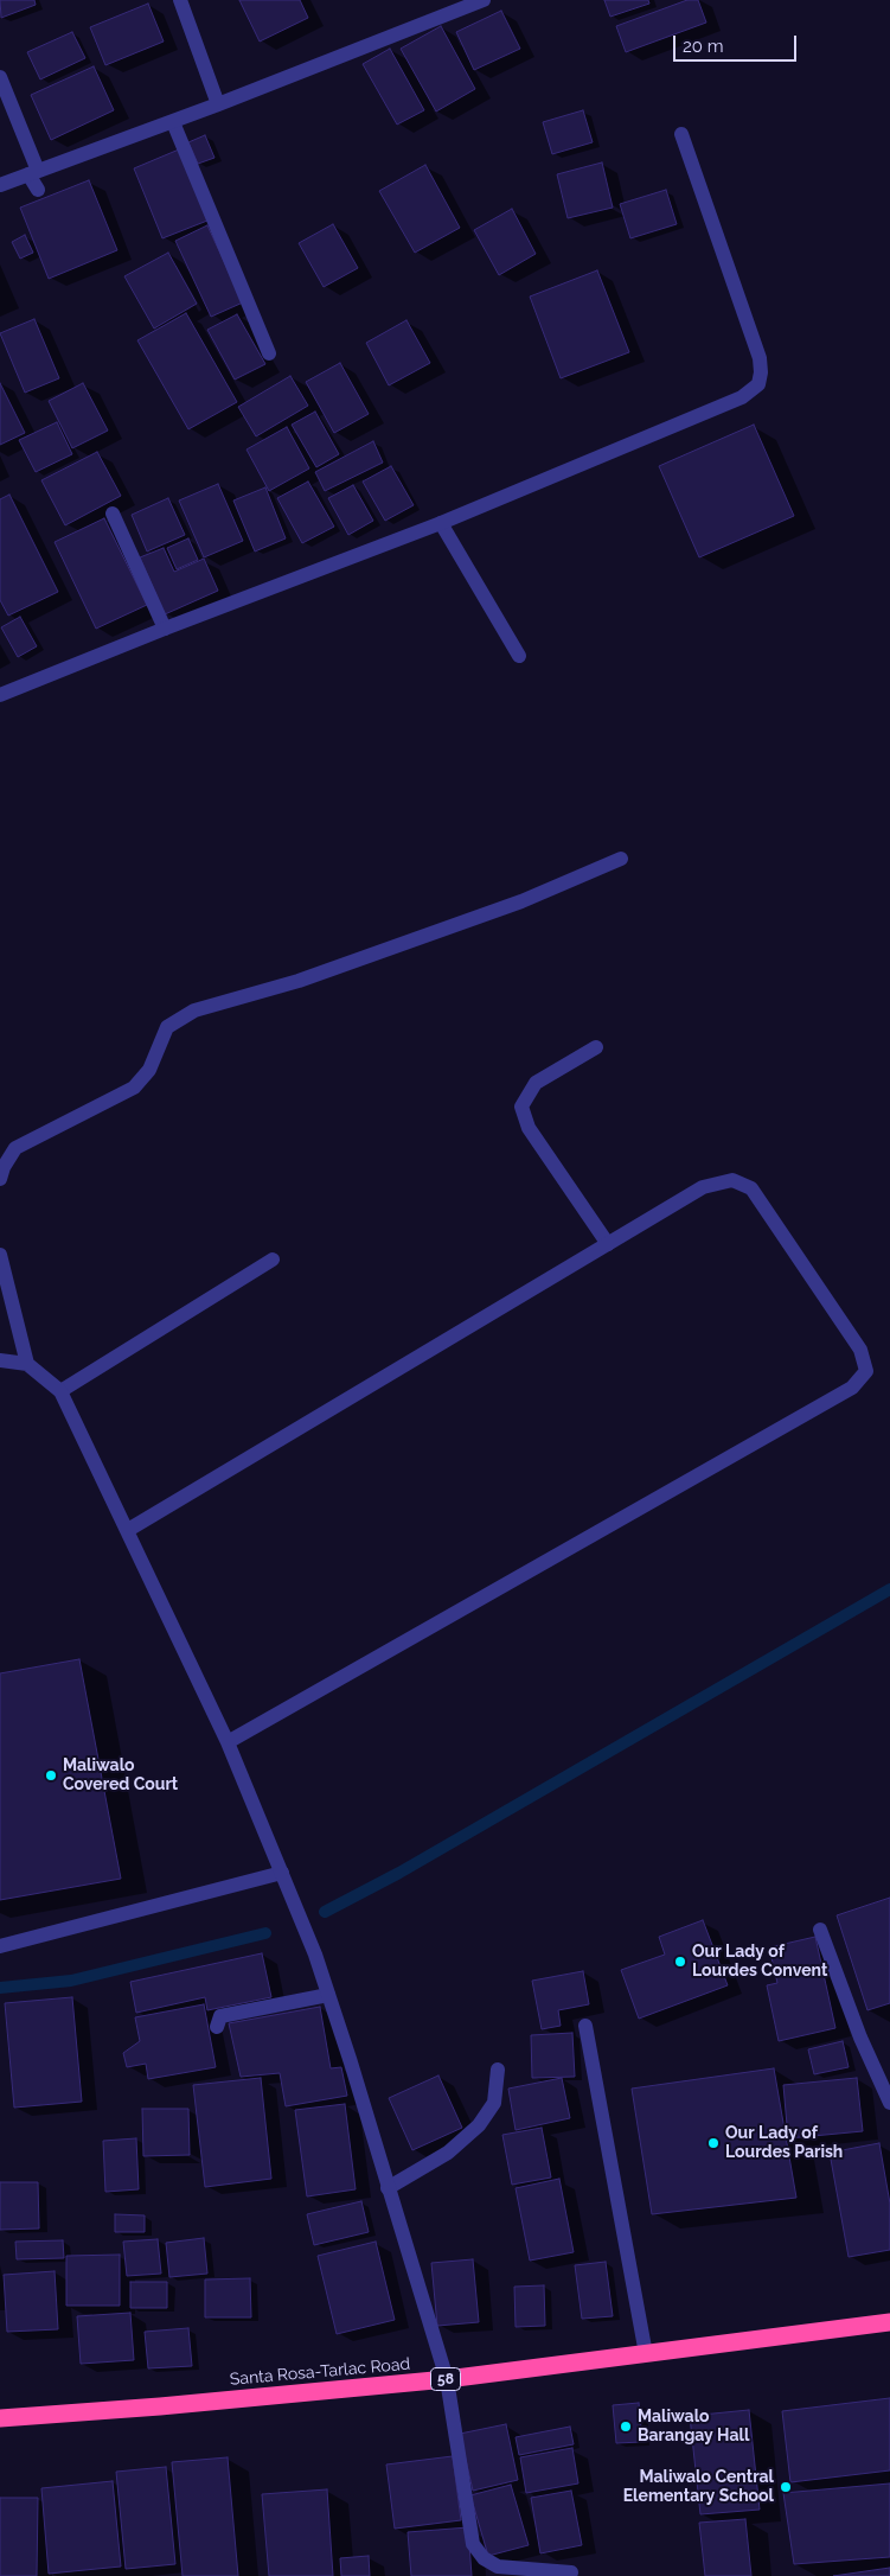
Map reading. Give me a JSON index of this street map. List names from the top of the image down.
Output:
{
  "streets": {
    "highway": ["Santa Rosa-Tarlac Road", "58"]
  },
  "places": [
    "Maliwalo Covered Court",
    "Our Lady of Lourdes Convent",
    "Our Lady of Lourdes Parish",
    "Maliwalo Barangay Hall",
    "Maliwalo Central Elementary School"
  ],
  "scale_bar": "20 m"
}
